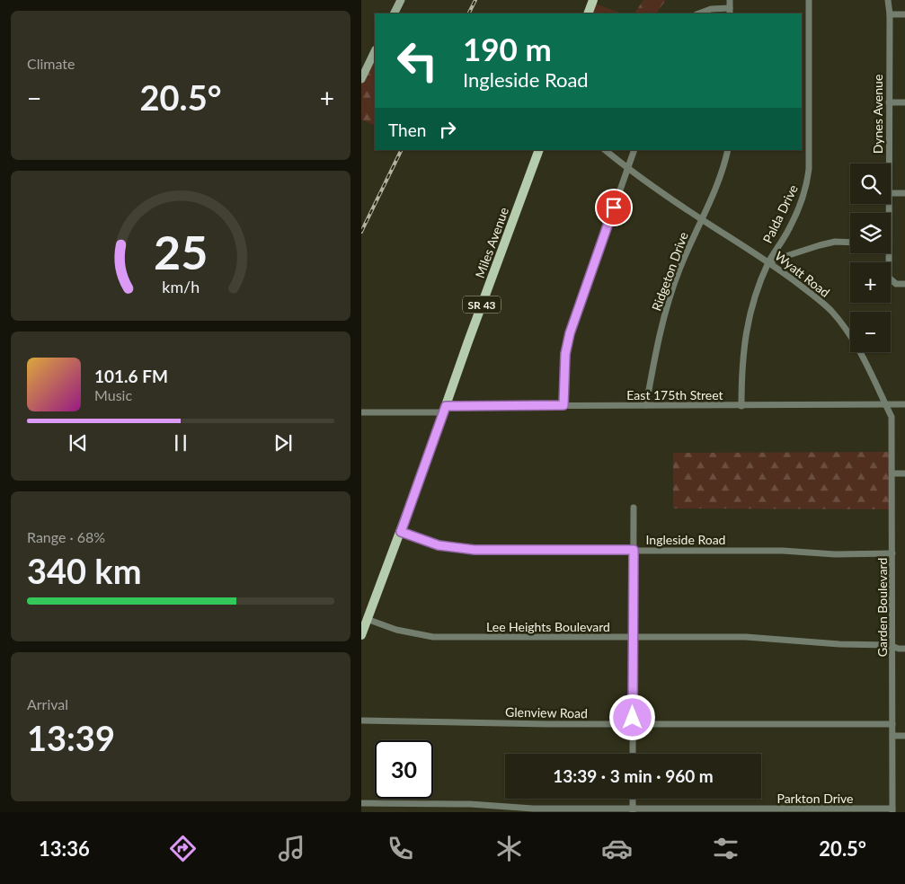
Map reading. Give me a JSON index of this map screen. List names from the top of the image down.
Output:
{
  "streets": {
    "main road": ["Miles Avenue", "SR 43"],
    "street": [
      "Dynes Avenue",
      "Palda Drive",
      "Ridgeton Drive",
      "Wyatt Road",
      "East 175th Street",
      "Ingleside Road",
      "Garden Boulevard",
      "Lee Heights Boulevard",
      "Glenview Road",
      "Parkton Drive"
    ]
  },
  "crossings": [
    ["Palda Drive", "Wyatt Road"],
    ["Palda Drive", "East 175th Street"],
    ["Miles Avenue", "SR 43"],
    ["Miles Avenue", "East 175th Street"],
    ["Miles Avenue", "Ingleside Road"],
    ["Ridgeton Drive", "Wyatt Road"],
    ["Ridgeton Drive", "East 175th Street"],
    ["Wyatt Road", "East 175th Street"],
    ["Wyatt Road", "Garden Boulevard"],
    ["SR 43", "Ingleside Road"],
    ["SR 43", "Lee Heights Boulevard"],
    ["East 175th Street", "Garden Boulevard"],
    ["Ingleside Road", "Garden Boulevard"],
    ["Garden Boulevard", "Lee Heights Boulevard"],
    ["Garden Boulevard", "Glenview Road"],
    ["Garden Boulevard", "Parkton Drive"]
  ],
  "page": {
    "tile": [
      "Climate",
      ["Range · 68%", "340 km"],
      ["Arrival", "13:39"]
    ],
    "turn": ["190 m", "Ingleside Road"],
    "heat": ["−", "20.5°", "+"],
    "then": "Then",
    "map_buttons": ["+", "−"],
    "song": ["101.6 FM", "Music"],
    "limit": "30",
    "trip": "13:39 · 3 min · 960 m",
    "tabs": ["13:36", "20.5°"],
    "gauge": ["25", "km/h"]
  }
}
